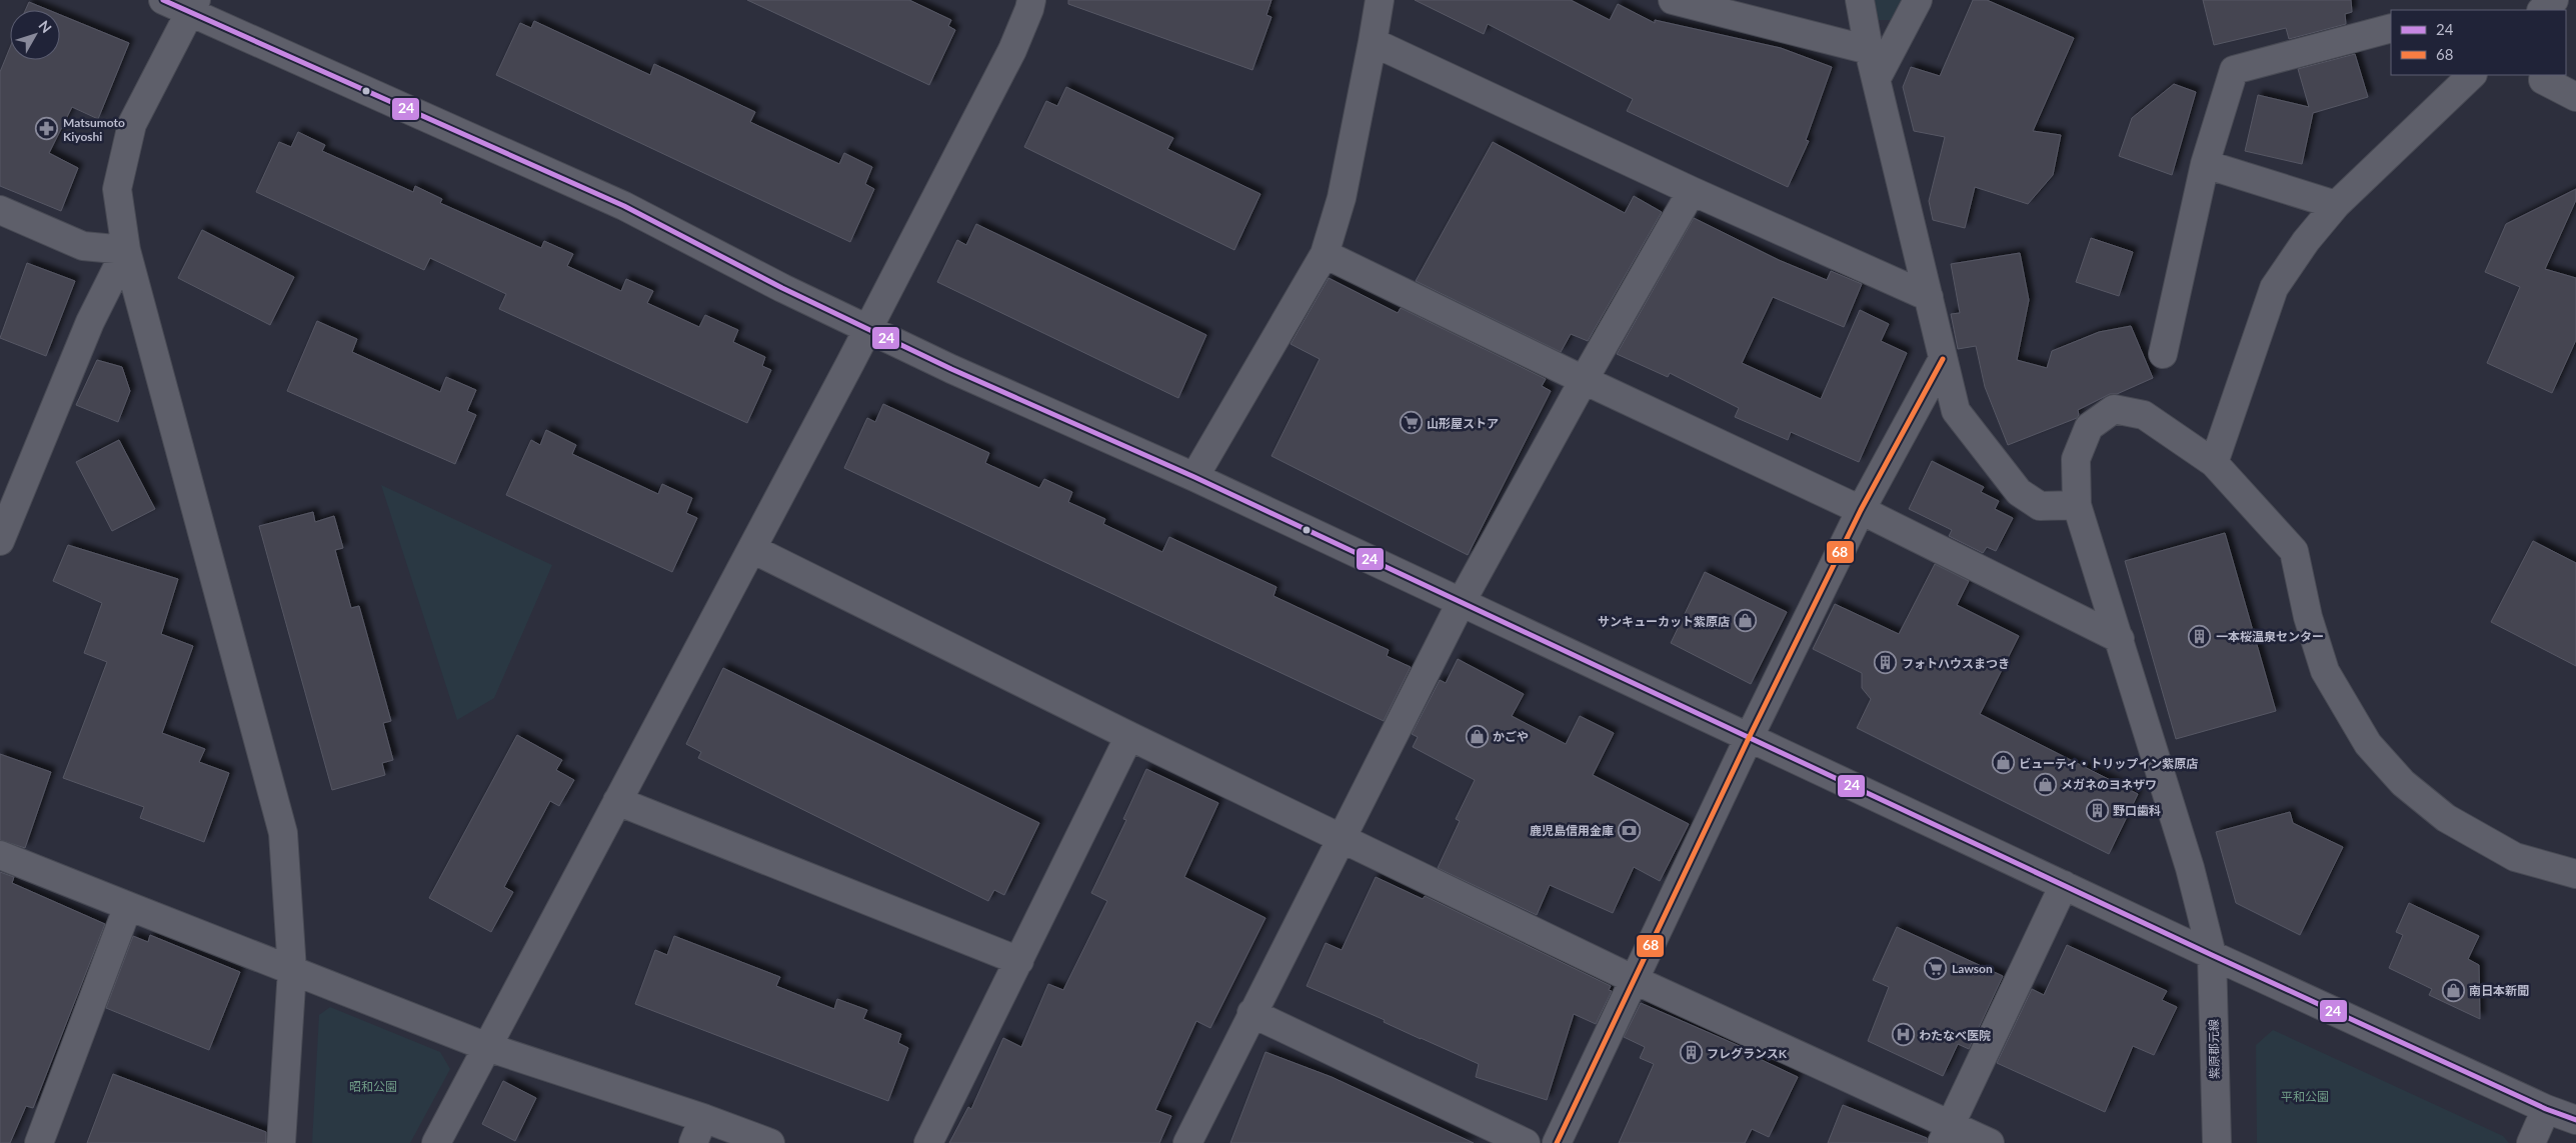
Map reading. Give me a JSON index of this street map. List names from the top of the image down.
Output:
{
  "streets": {
    "street": ["紫原郡元線"]
  },
  "parks": ["昭和公園", "平和公園"],
  "places": {
    "pharmacy": ["Matsumoto Kiyoshi"],
    "supermarket": ["山形屋ストア", "Lawson"],
    "shop": [
      "サンキューカット紫原店",
      "かごや",
      "ビューティ・トリップイン紫原店",
      "メガネのヨネザワ",
      "南日本新聞"
    ],
    "building": [
      "一本桜温泉センター",
      "フォトハウスまつき",
      "野口歯科",
      "フレグランスK"
    ],
    "bank": ["鹿児島信用金庫"],
    "hospital": ["わたなべ医院"]
  },
  "lines": ["transit line 24", "transit line 68"],
  "legend": ["24", "68"],
  "north": "top right"
}
